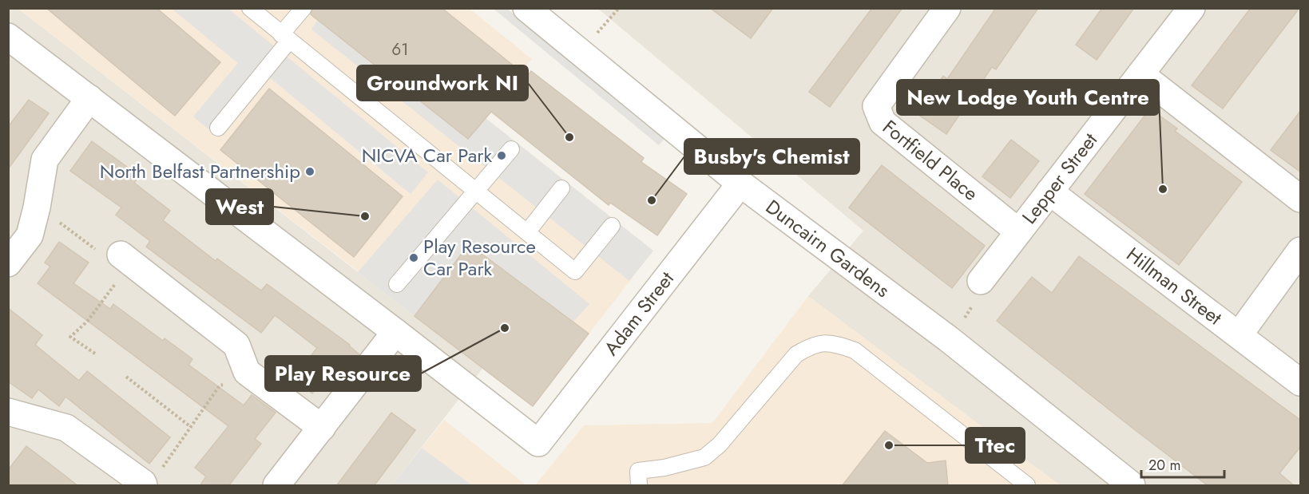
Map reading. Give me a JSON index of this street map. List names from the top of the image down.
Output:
{
  "streets": {
    "street": [
      "Fortfield Place",
      "Lepper Street",
      "Duncairn Gardens",
      "Hillman Street",
      "Adam Street"
    ]
  },
  "crossings": [
    ["Fortfield Place", "Lepper Street"],
    ["Lepper Street", "Hillman Street"],
    ["Duncairn Gardens", "Adam Street"]
  ],
  "places": [
    "Groundwork NI",
    "NICVA Car Park",
    "North Belfast Partnership",
    "New Lodge Youth Centre",
    "Busby's Chemist",
    "West",
    "Play Resource Car Park",
    "Play Resource",
    "Ttec"
  ],
  "house_numbers": ["61"],
  "scale_bar": "20 m"
}
